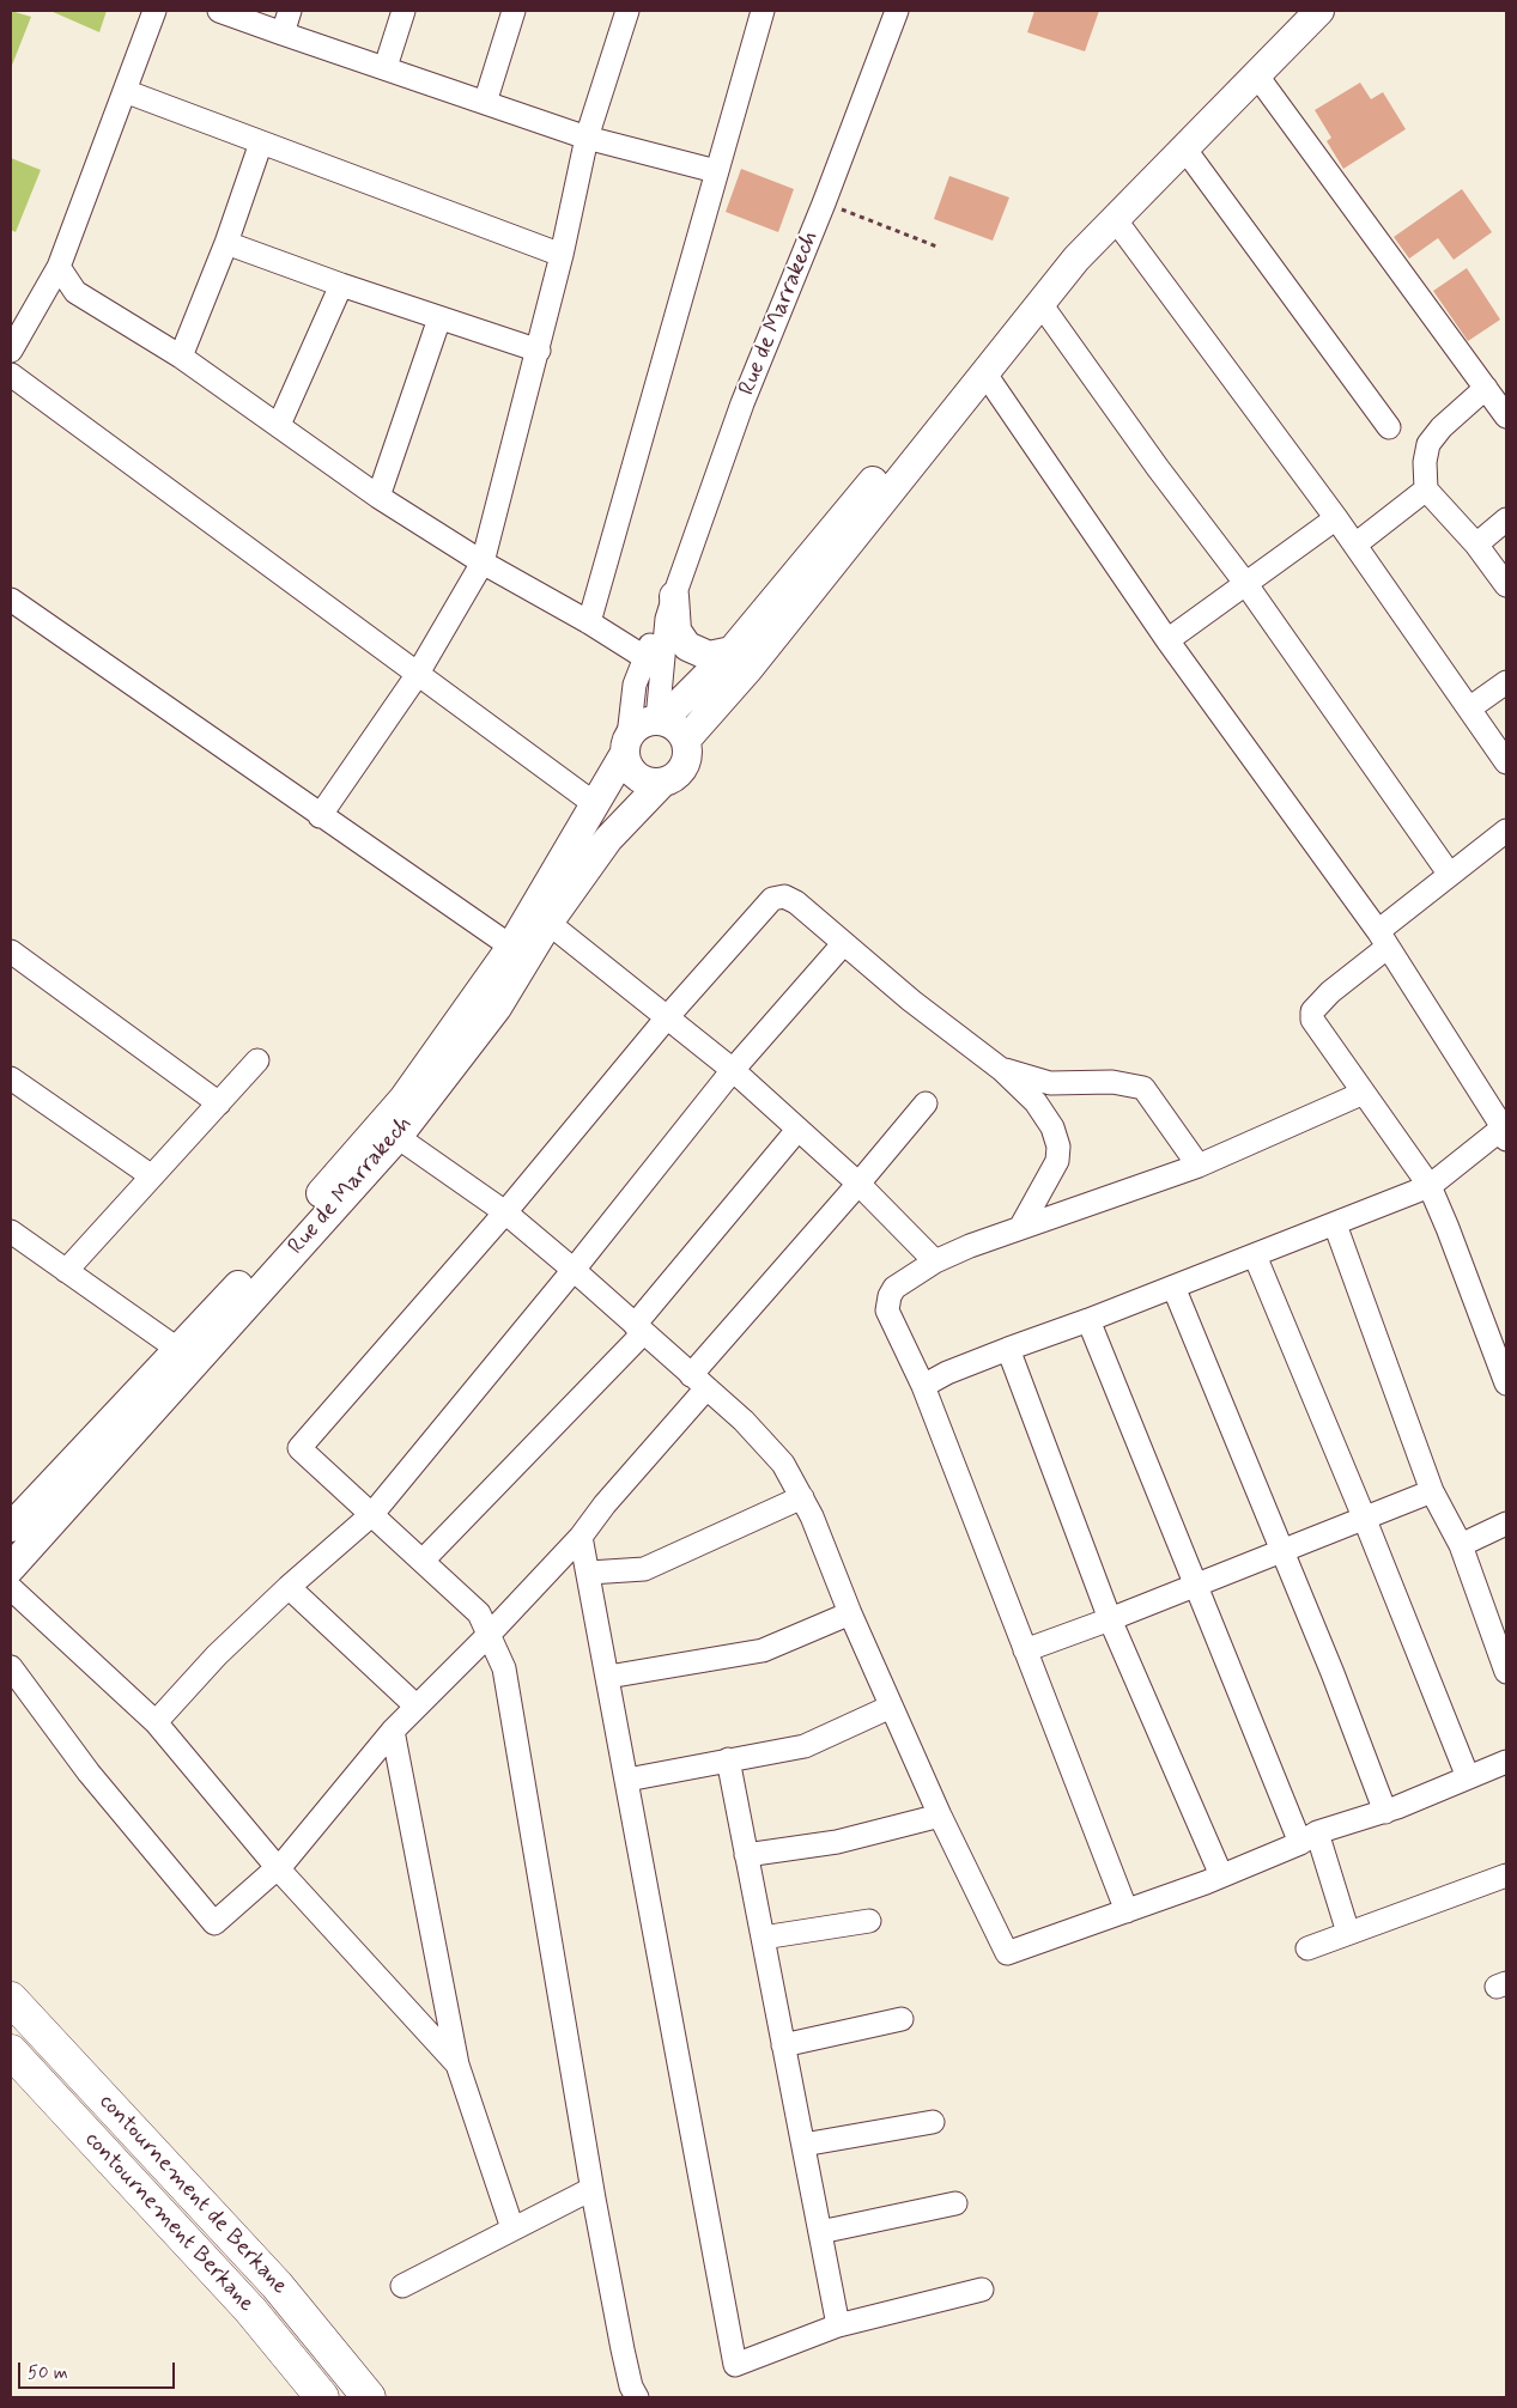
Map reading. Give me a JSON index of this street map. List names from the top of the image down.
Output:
{
  "streets": {
    "highway": ["contournement de Berkane", "contournement Berkane"],
    "main road": ["Rue de Marrakech"]
  },
  "scale_bar": "50 m"
}
